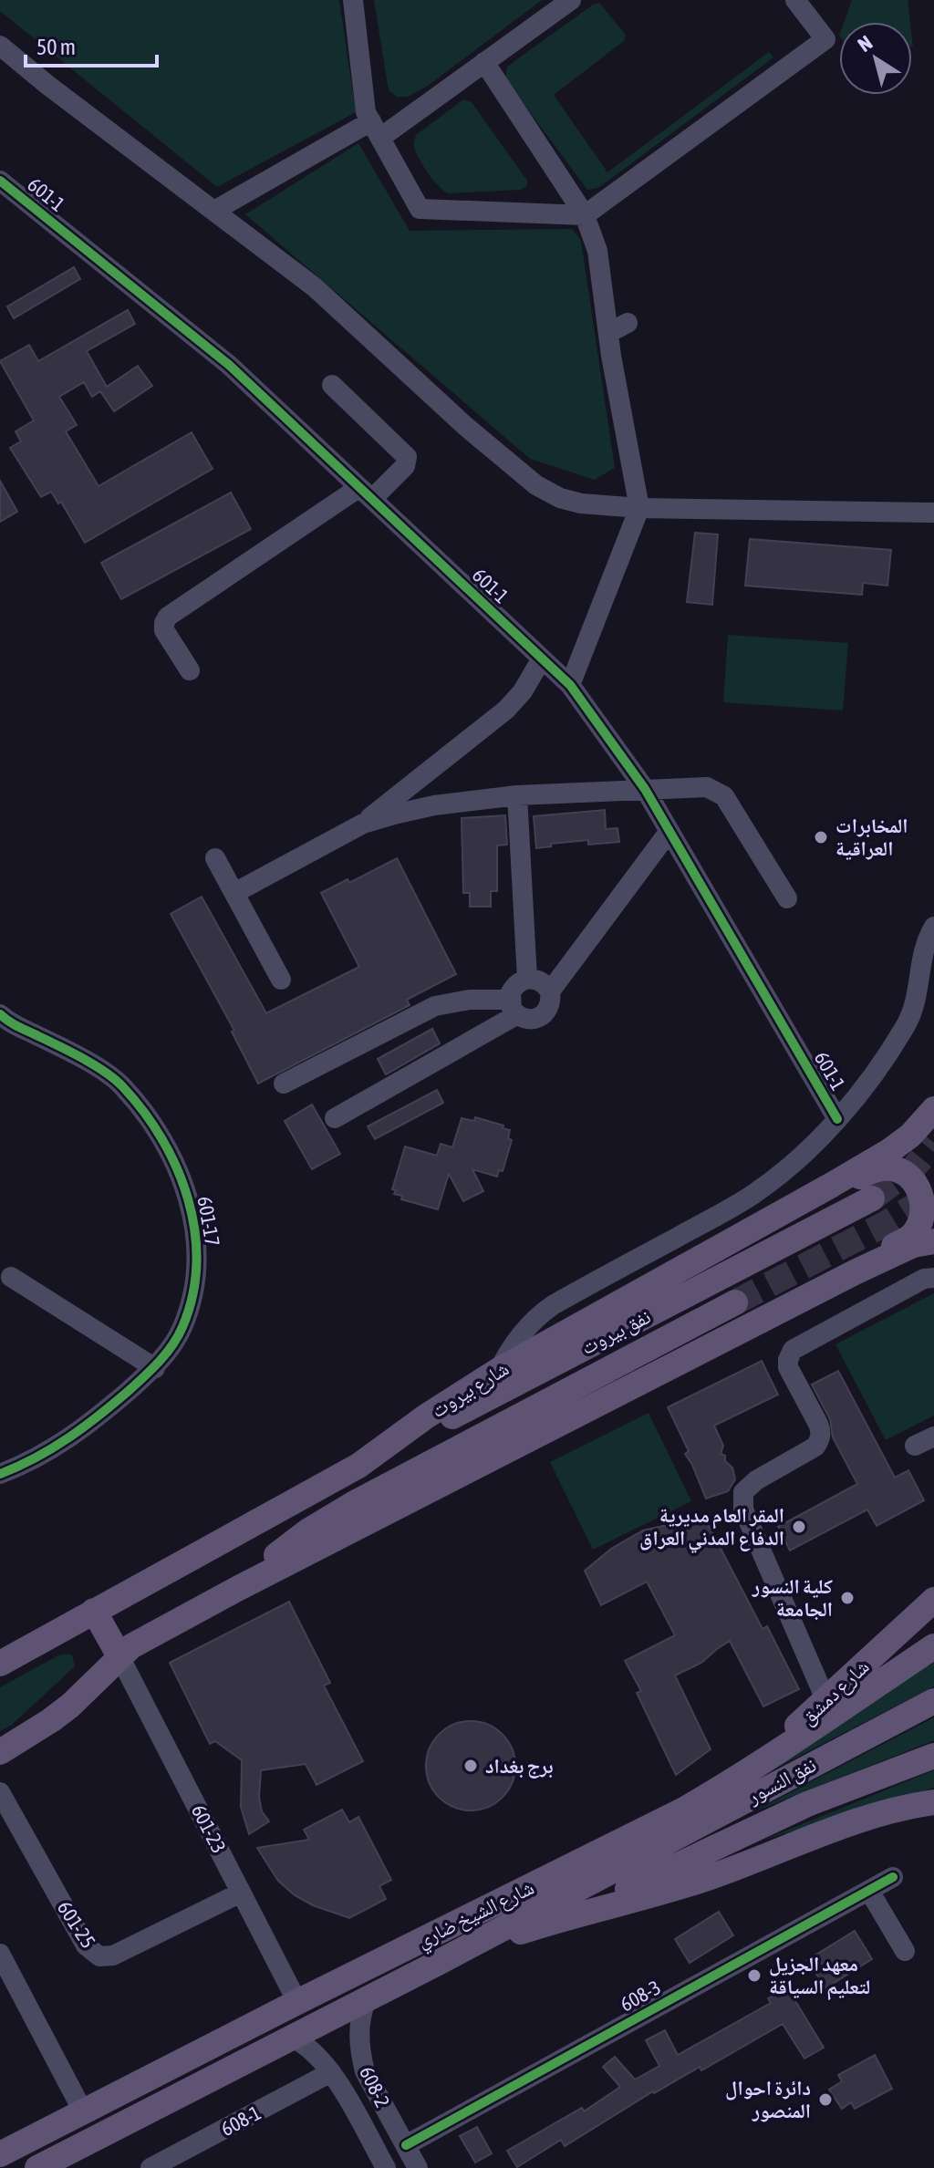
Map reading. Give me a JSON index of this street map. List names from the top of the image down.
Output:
{
  "streets": {
    "main road": [
      "نفق بيروت",
      "شارع بيروت",
      "شارع دمشق",
      "نفق النسور",
      "شارع الشيخ ضاري"
    ],
    "street": [
      "601-1",
      "601-17",
      "601-23",
      "601-25",
      "608-3",
      "608-2",
      "608-1"
    ]
  },
  "crossings": [
    ["نفق بيروت", "شارع بيروت"],
    ["شارع دمشق", "شارع الشيخ ضاري"],
    ["نفق النسور", "شارع الشيخ ضاري"],
    ["601-23", "شارع الشيخ ضاري"],
    ["601-23", "601-25"],
    ["شارع الشيخ ضاري", "608-2"],
    ["608-3", "608-2"],
    ["608-2", "608-1"]
  ],
  "places": [
    "المخابرات العراقية",
    "المقر العام مديرية الدفاع المدني العراق",
    "كلية النسور الجامعة",
    "برج بغداد",
    "معهد الجزيل لتعليم السياقة",
    "دائرة احوال المنصور"
  ],
  "scale_bar": "50 m",
  "north": "top left"
}
